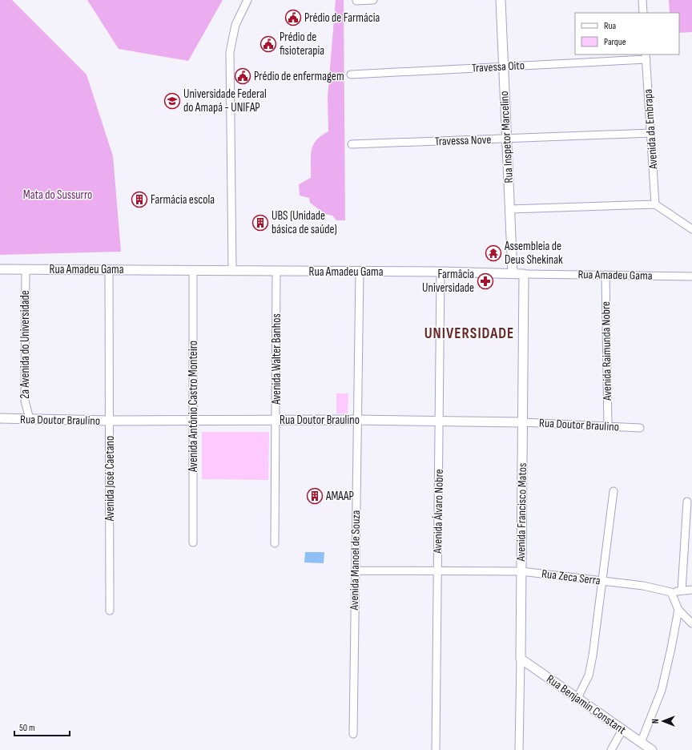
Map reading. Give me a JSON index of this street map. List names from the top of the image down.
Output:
{
  "streets": {
    "street": [
      "Travessa Oito",
      "Avenida da Embrapa",
      "Rua Inspetor Marcelino",
      "Travessa Nove",
      "Rua Amadeu Gama",
      "2a Avenida do Universidade",
      "Avenida Raimunda Nobre",
      "Avenida Walter Banhos",
      "Avenida Antônio Castro Monteiro",
      "Rua Doutor Braulino",
      "Avenida José Caetano",
      "Avenida Álvaro Nobre",
      "Avenida Francisco Matos",
      "Avenida Manoel de Souza",
      "Rua Zeca Serra",
      "Rua Benjamin Constant"
    ]
  },
  "crossings": [
    ["Travessa Oito", "Avenida da Embrapa"],
    ["Travessa Oito", "Rua Inspetor Marcelino"],
    ["Avenida da Embrapa", "Travessa Nove"],
    ["Rua Inspetor Marcelino", "Travessa Nove"],
    ["Rua Inspetor Marcelino", "Rua Amadeu Gama"],
    ["Rua Amadeu Gama", "2a Avenida do Universidade"],
    ["Rua Amadeu Gama", "Avenida Raimunda Nobre"],
    ["Rua Amadeu Gama", "Avenida Walter Banhos"],
    ["Rua Amadeu Gama", "Avenida Antônio Castro Monteiro"],
    ["Rua Amadeu Gama", "Avenida José Caetano"],
    ["Rua Amadeu Gama", "Avenida Álvaro Nobre"],
    ["Rua Amadeu Gama", "Avenida Francisco Matos"],
    ["Rua Amadeu Gama", "Avenida Manoel de Souza"],
    ["2a Avenida do Universidade", "Rua Doutor Braulino"],
    ["Avenida Raimunda Nobre", "Rua Doutor Braulino"],
    ["Avenida Walter Banhos", "Rua Doutor Braulino"],
    ["Avenida Antônio Castro Monteiro", "Rua Doutor Braulino"],
    ["Rua Doutor Braulino", "Avenida José Caetano"],
    ["Rua Doutor Braulino", "Avenida Álvaro Nobre"],
    ["Rua Doutor Braulino", "Avenida Francisco Matos"],
    ["Rua Doutor Braulino", "Avenida Manoel de Souza"],
    ["Avenida Álvaro Nobre", "Rua Zeca Serra"],
    ["Avenida Francisco Matos", "Rua Zeca Serra"],
    ["Avenida Francisco Matos", "Rua Benjamin Constant"],
    ["Avenida Manoel de Souza", "Rua Zeca Serra"]
  ],
  "districts": ["UNIVERSIDADE"],
  "parks": ["Mata do Sussurro"],
  "places": {
    "public building": ["Prédio de Farmácia", "Prédio de fisioterapia", "Prédio de enfermagem"],
    "school or university": ["Universidade Federal do Amapá - UNIFAP"],
    "building": ["Farmácia escola", "UBS (Unidade básica de saúde)", "AMAAP"],
    "temple": ["Assembleia de Deus Shekinak"],
    "pharmacy": ["Farmâcia Universidade"]
  },
  "legend": ["Rua", "Parque"],
  "scale_bar": "50 m",
  "north": "left"
}
